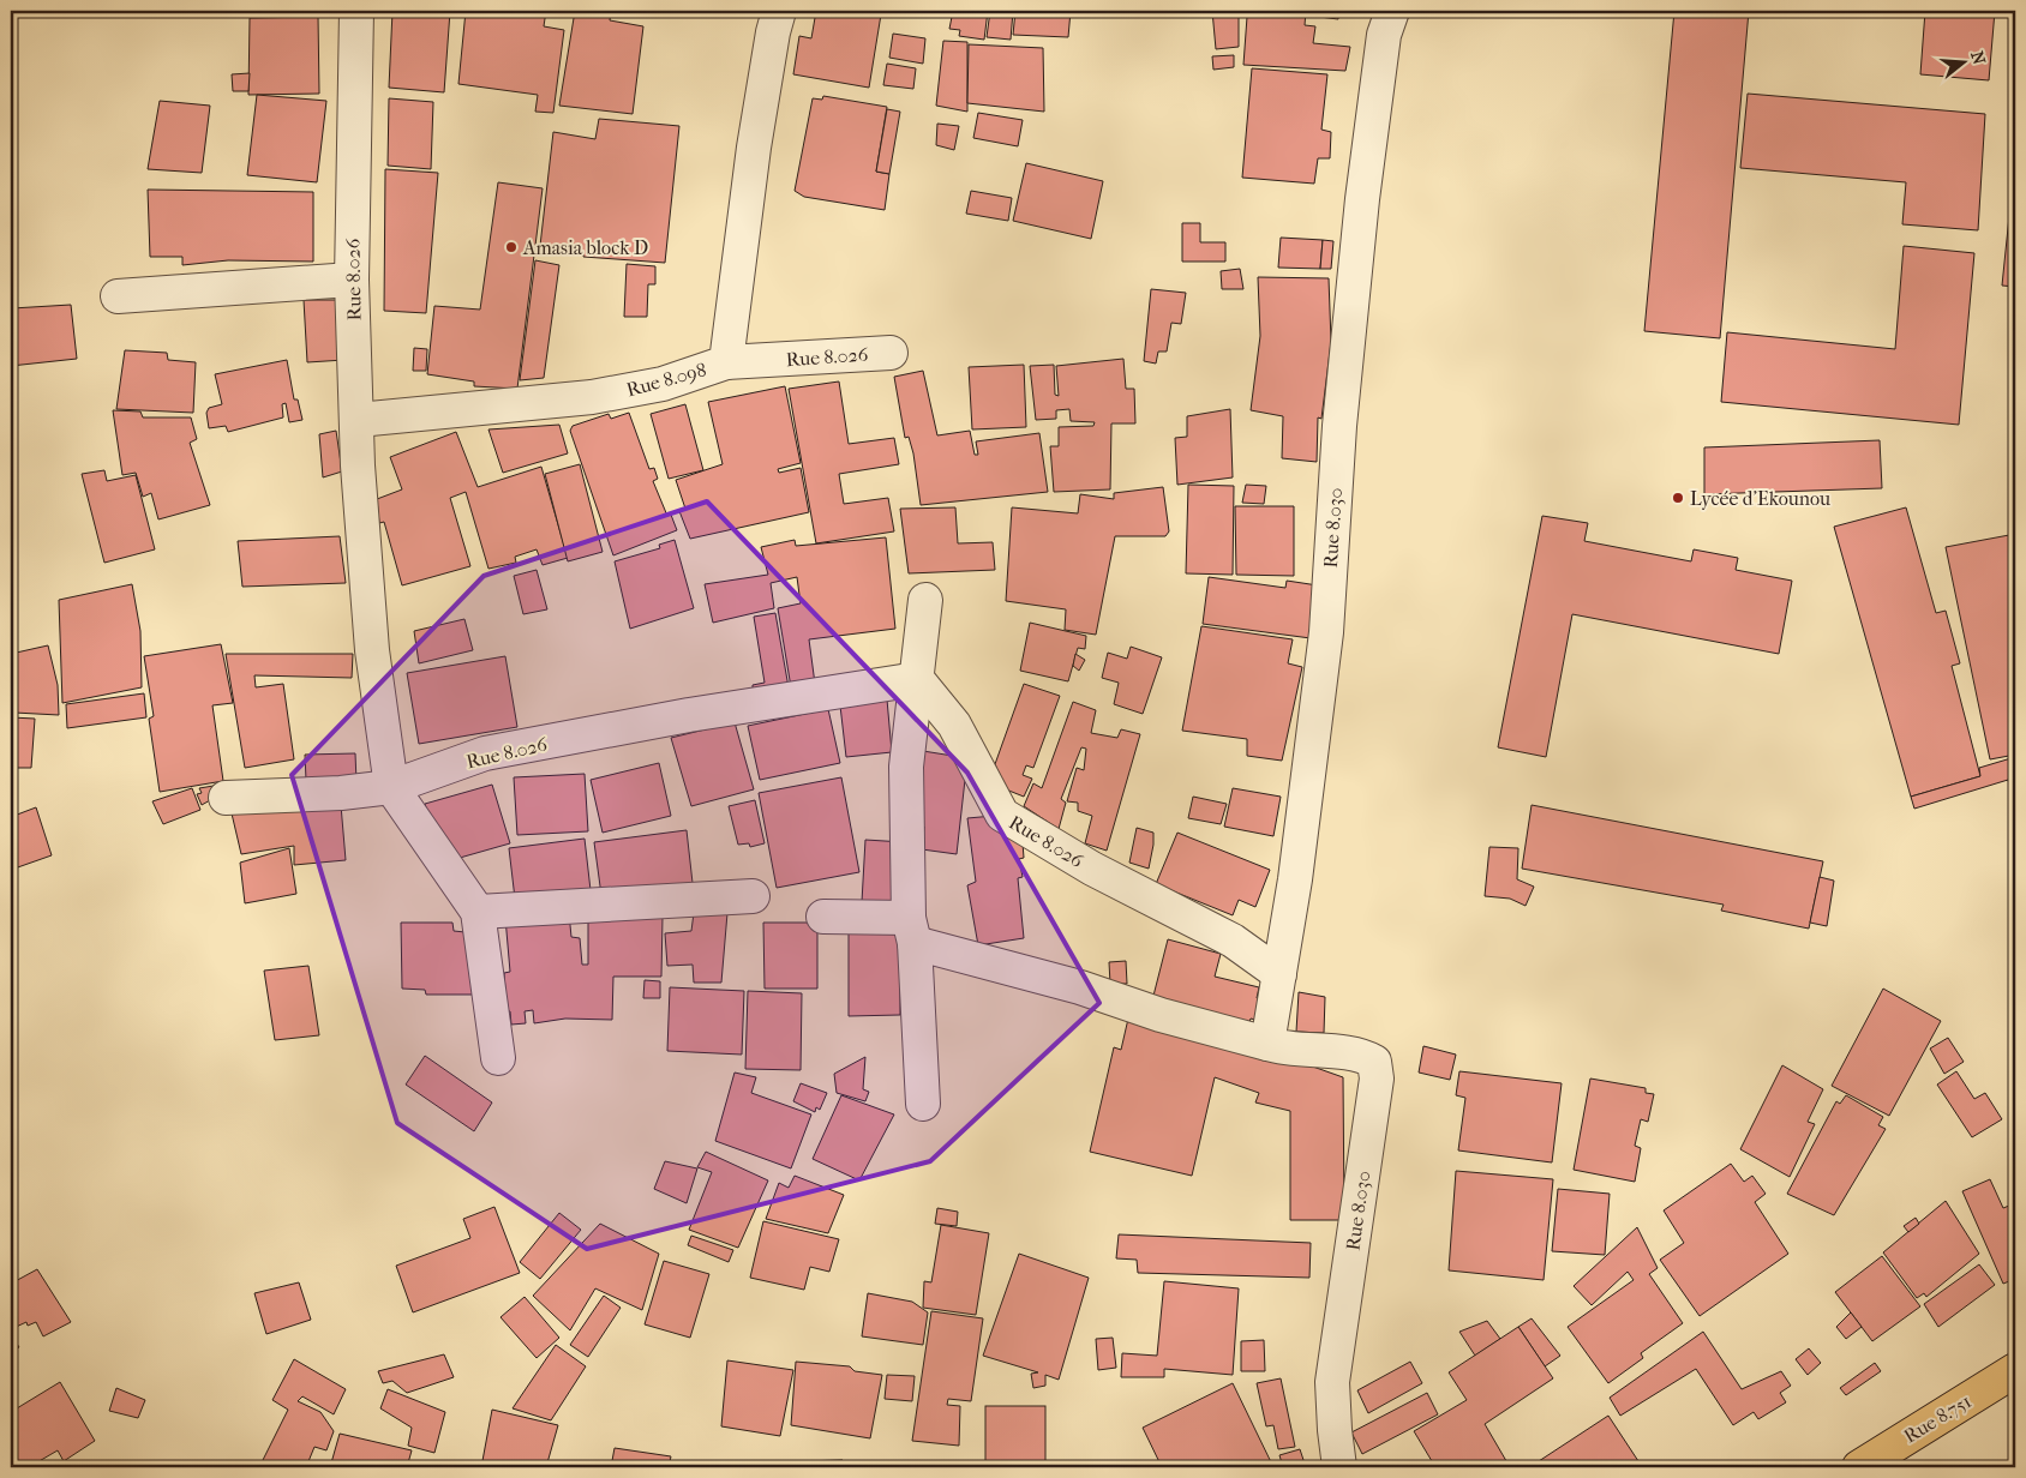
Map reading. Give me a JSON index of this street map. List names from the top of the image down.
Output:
{
  "streets": {
    "main road": ["Rue 8.751"],
    "street": ["Rue 8.026", "Rue 8.098", "Rue 8.030"]
  },
  "crossings": [
    ["Rue 8.026", "Rue 8.098"],
    ["Rue 8.026", "Rue 8.030"]
  ],
  "places": ["Amasia block D", "Lycée d'Ekounou"],
  "north": "right"
}
